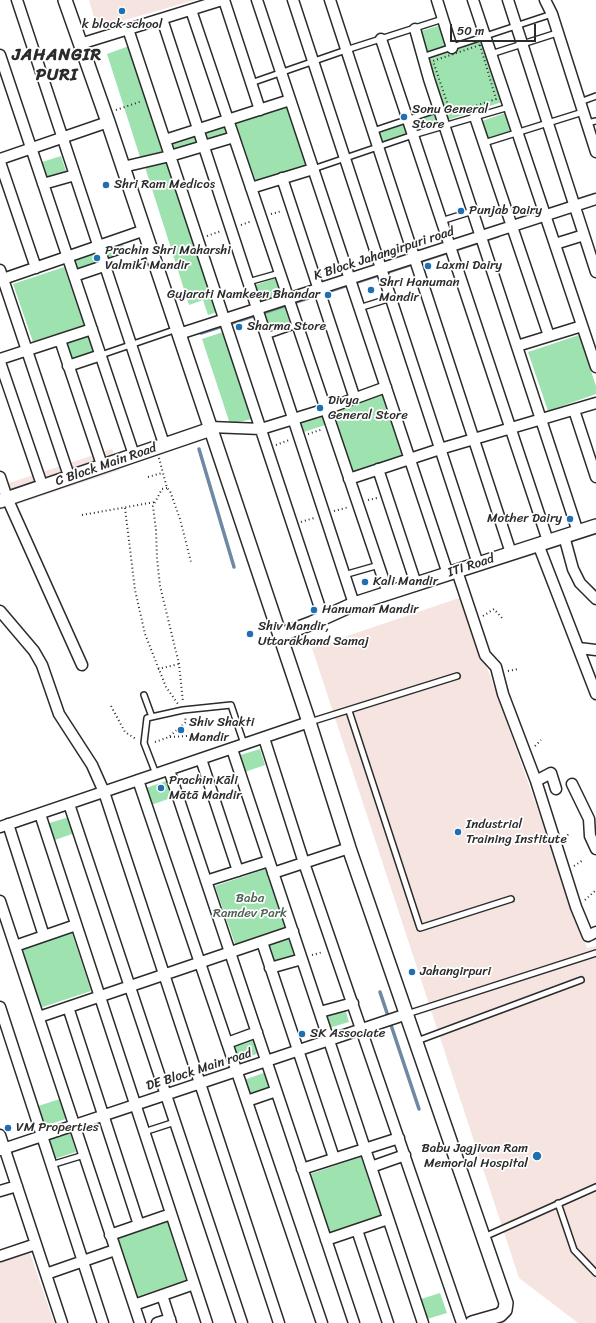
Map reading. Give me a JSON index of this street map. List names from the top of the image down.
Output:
{
  "streets": {
    "street": [
      "K Block Jahangirpuri road",
      "C Block Main Road",
      "ITI Road",
      "DE Block Main road"
    ]
  },
  "districts": ["JAHANGIR PURI"],
  "parks": ["Baba Ramdev Park"],
  "places": [
    "k block school",
    "Sonu General Store",
    "Shri Ram Medicos",
    "Punjab Dairy",
    "Prachin Shri Maharshi Valmiki Mandir",
    "Laxmi Dairy",
    "Shri Hanuman Mandir",
    "Gujarati Namkeen Bhandar",
    "Sharma Store",
    "Divya General Store",
    "Mother Dairy",
    "Kali Mandir",
    "Hanuman Mandir",
    "Shiv Mandir, Uttarakhand Samaj",
    "Shiv Shakti Mandir",
    "Prachin Kāli Mātā Mandir",
    "Industrial Training Institute",
    "Jahangirpuri",
    "SK Associate",
    "VM Properties",
    "Babu Jagjivan Ram Memorial Hospital"
  ],
  "scale_bar": "50 m"
}
